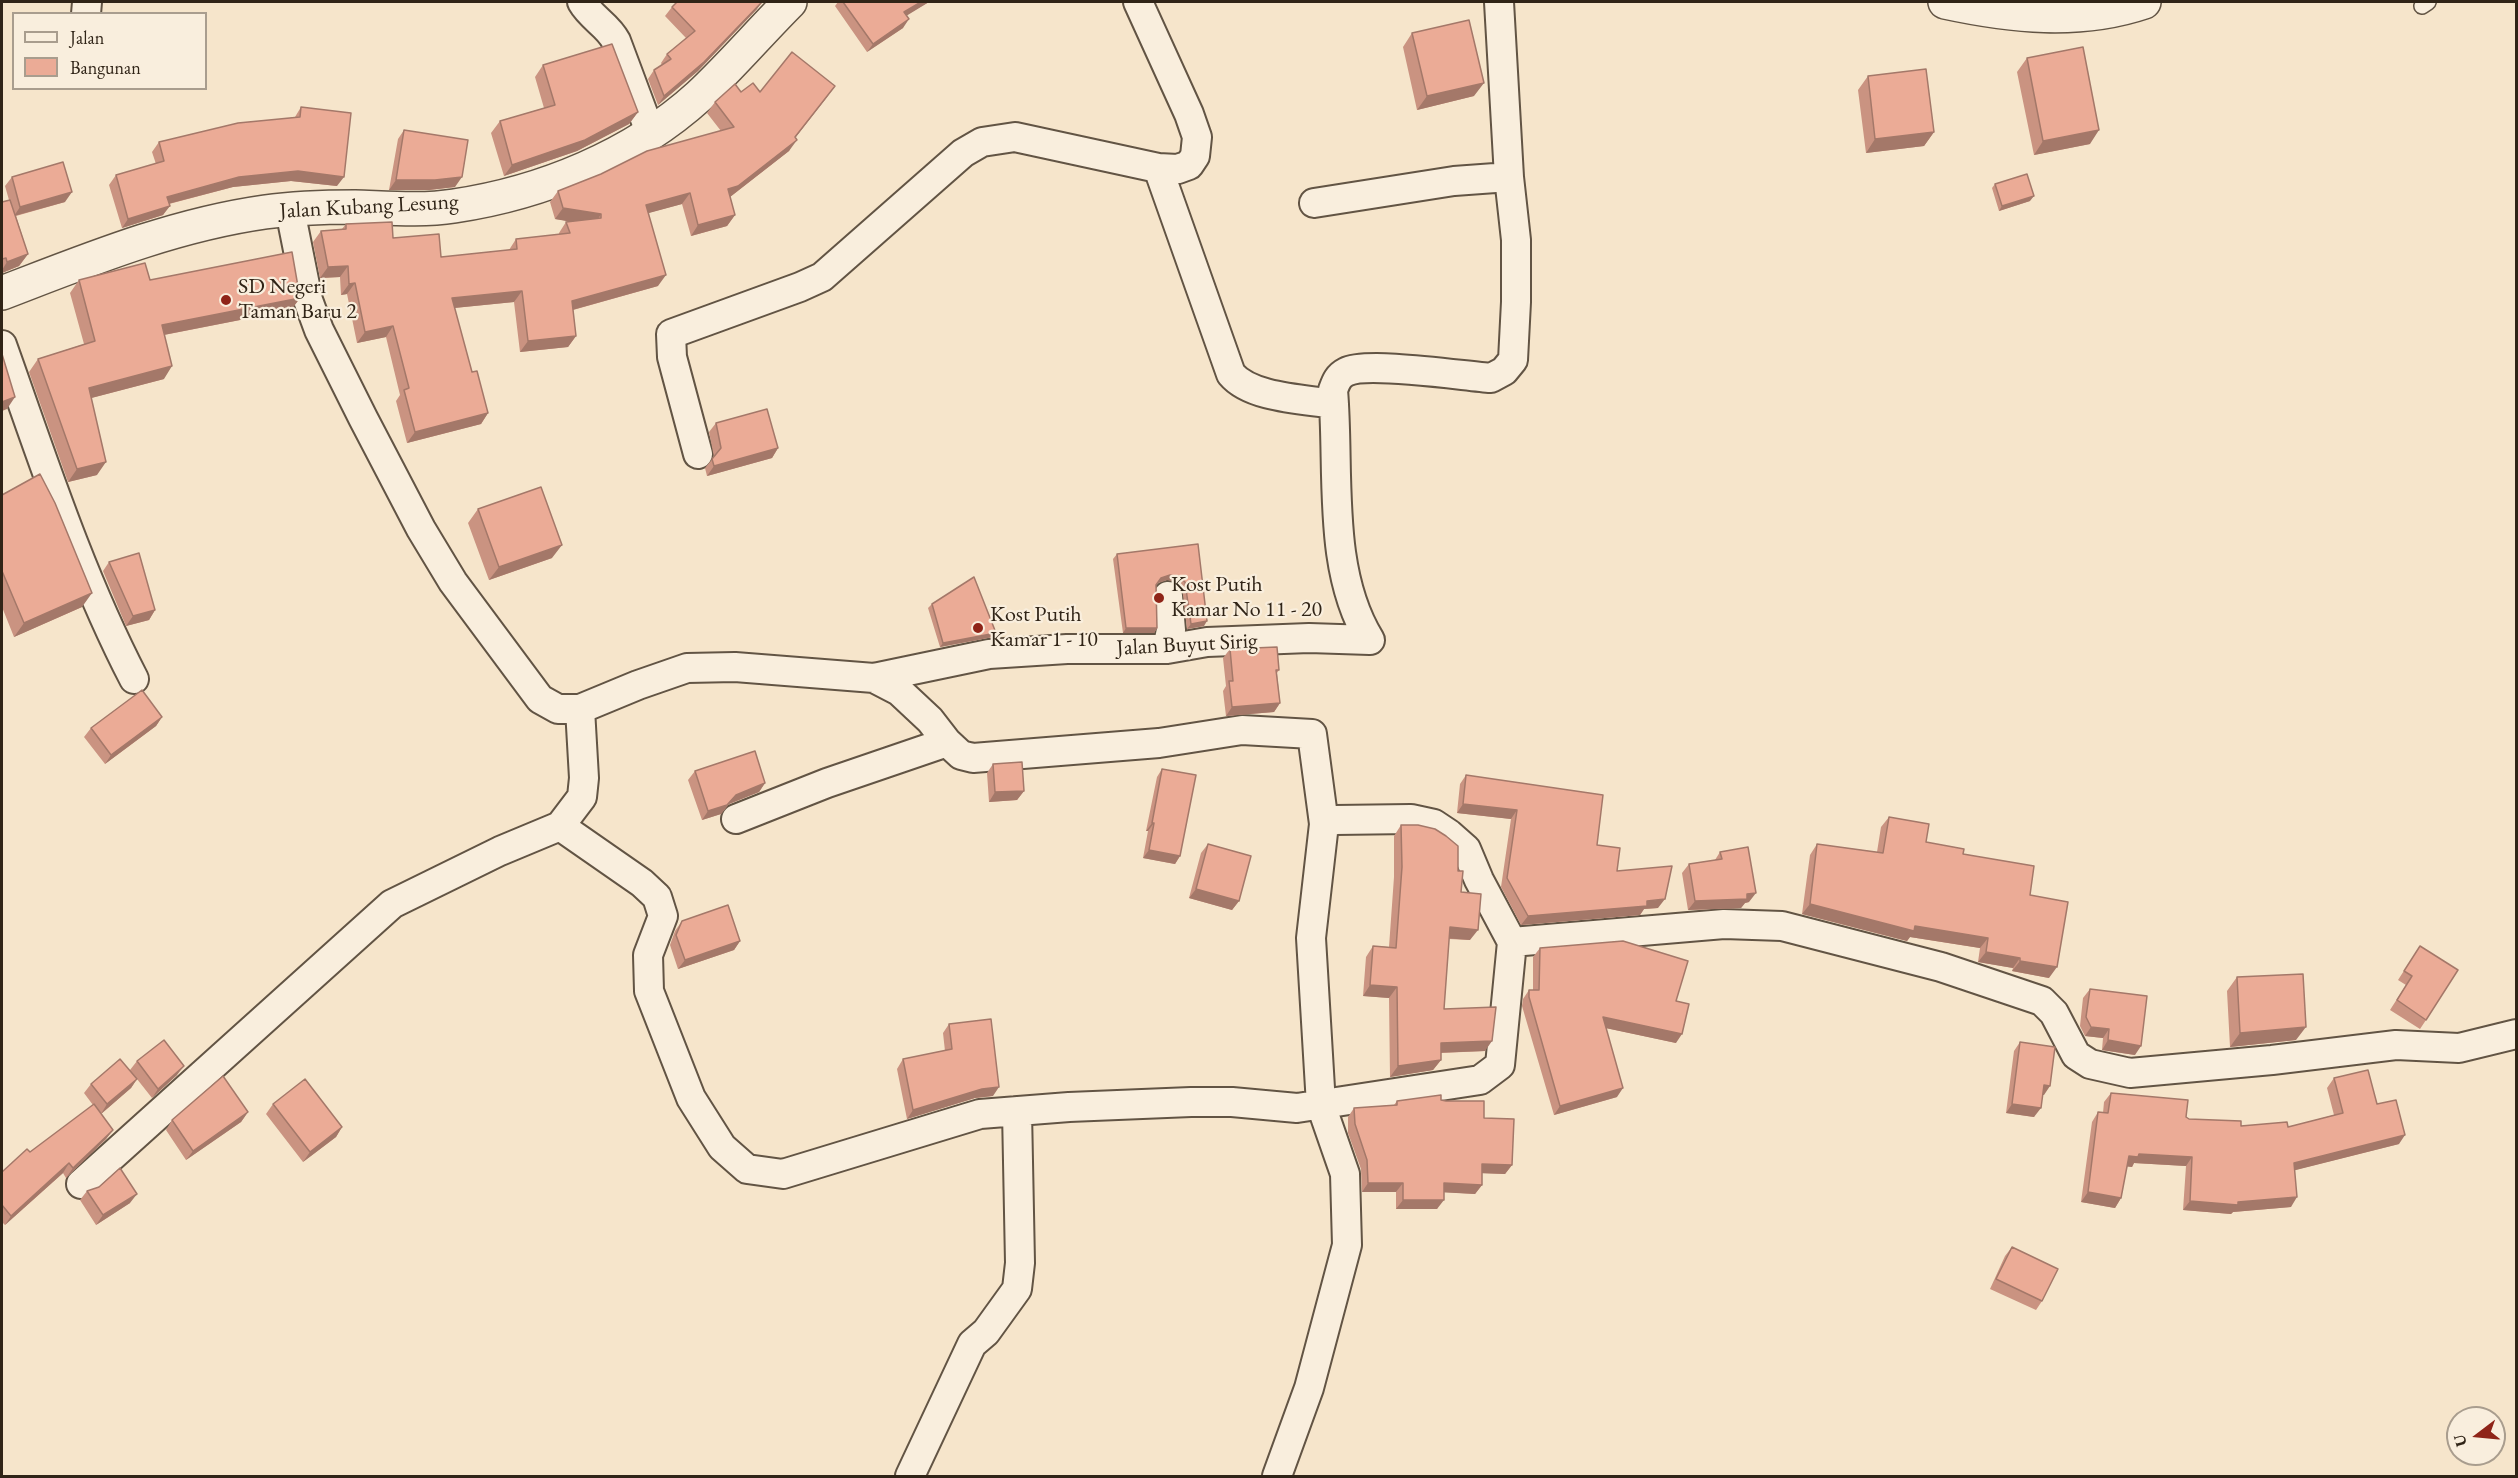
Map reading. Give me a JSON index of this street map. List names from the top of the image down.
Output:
{
  "streets": {
    "street": ["Jalan Kubang Lesung", "Jalan Buyut Sirig"]
  },
  "places": ["SD Negeri Taman Baru 2", "Kost Putih Kamar No 11 - 20", "Kost Putih Kamar 1 - 10"],
  "legend": ["Jalan", "Bangunan"],
  "north": "left"
}
